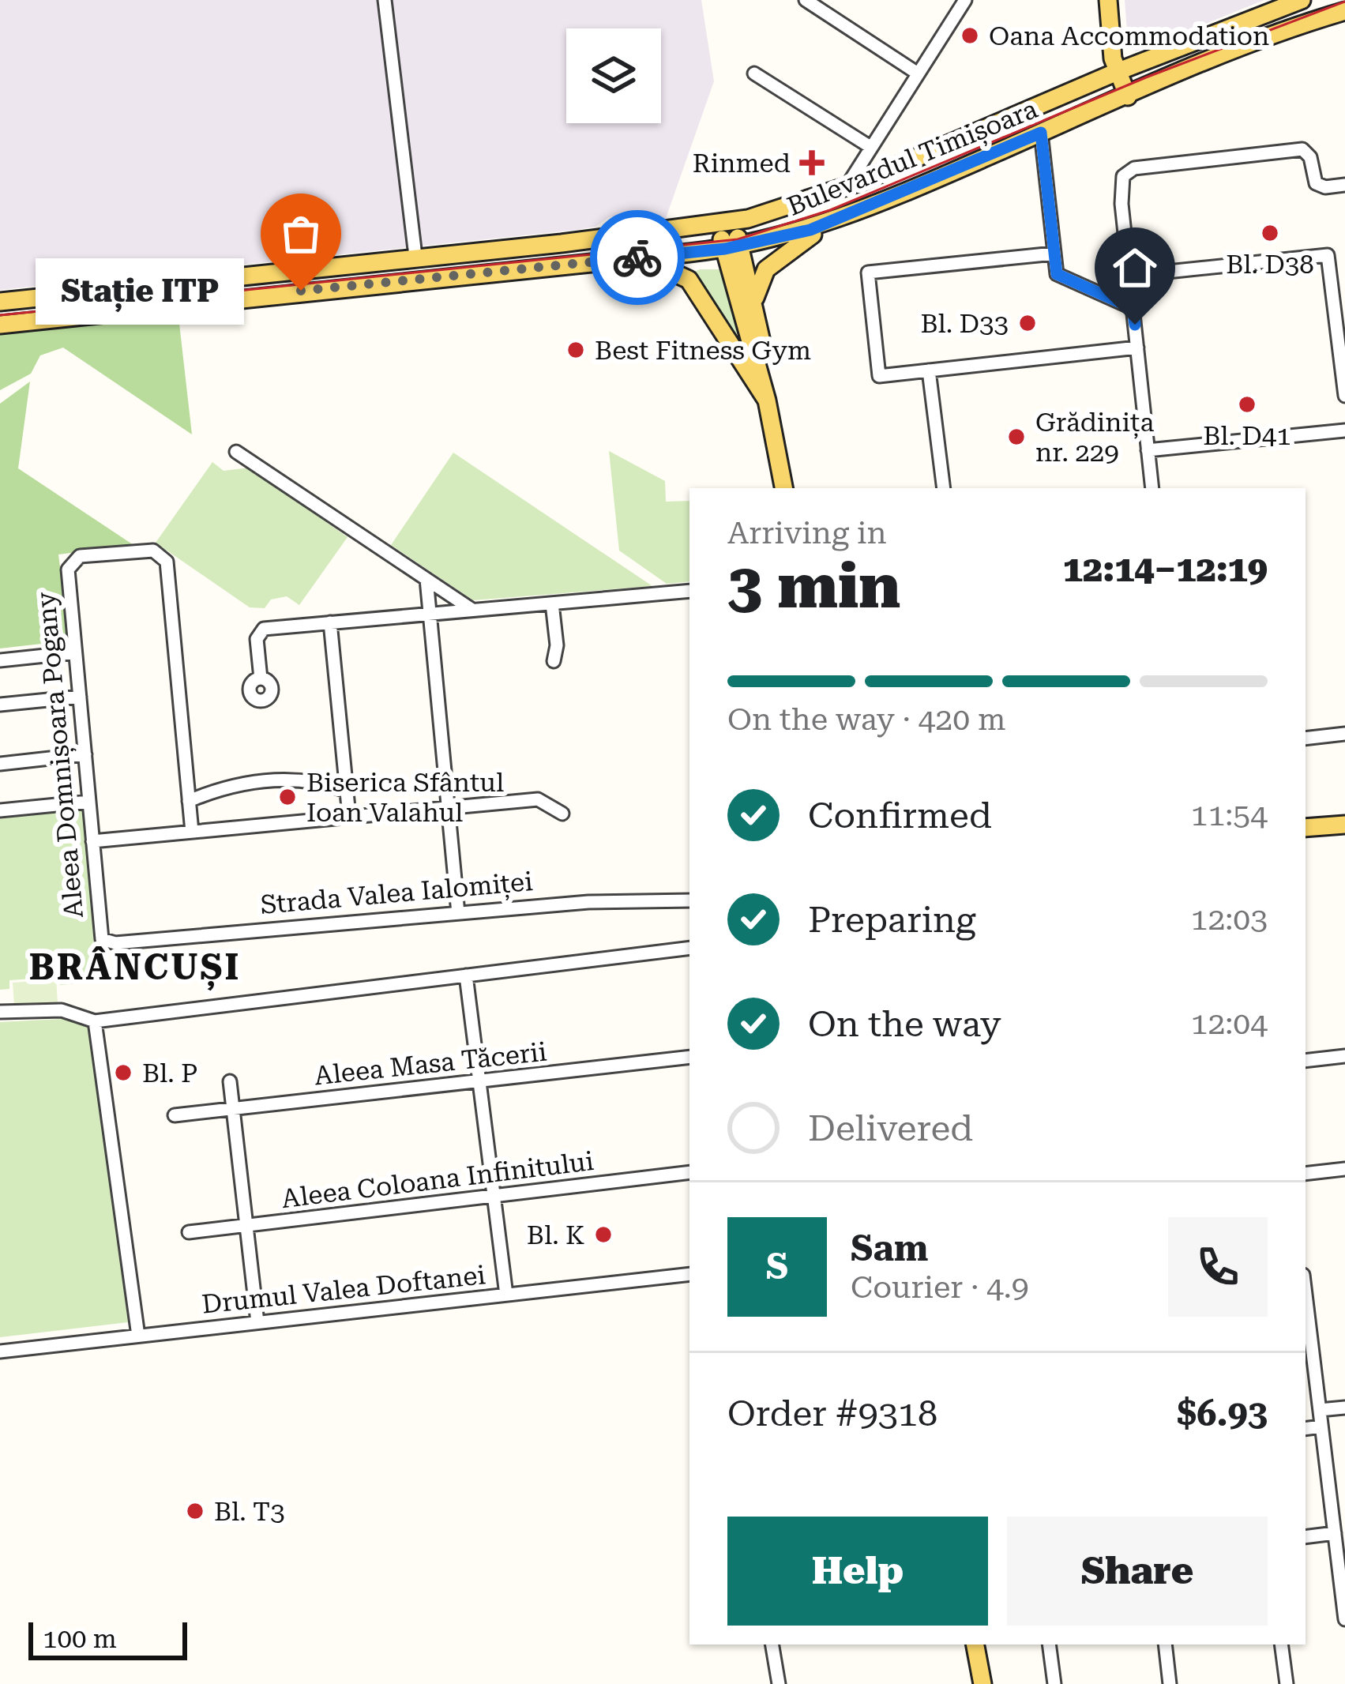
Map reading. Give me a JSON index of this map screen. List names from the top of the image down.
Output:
{
  "streets": {
    "main road": ["Bulevardul Timișoara"],
    "street": [
      "Aleea Domnișoara Pogany",
      "Strada Valea Ialomiței",
      "Aleea Masa Tăcerii",
      "Aleea Coloana Infinitului",
      "Drumul Valea Doftanei"
    ]
  },
  "crossings": [
    ["Aleea Domnișoara Pogany", "Strada Valea Ialomiței"]
  ],
  "districts": ["BRÂNCUȘI"],
  "places": {
    "other": [
      "Oana Accommodation",
      "Bl. D38",
      "Stație ITP",
      "Bl. D33",
      "Best Fitness Gym",
      "Bl. D41",
      "Grădinița nr. 229",
      "Biserica Sfântul Ioan Valahul",
      "Bl. P",
      "Bl. K",
      "Bl. T3"
    ],
    "health": ["Rinmed"]
  },
  "scale_bar": "100 m",
  "page": {
    "bubble": "Stație ITP",
    "heading": ["3 min", "Arriving in", "12:14–12:19"],
    "panel": [
      "Sam",
      "Courier · 4.9",
      "Order #9318",
      "$6.93"
    ],
    "bar": "On the way · 420 m",
    "list": [
      ["Confirmed", "11:54"],
      ["Preparing", "12:03"],
      ["On the way", "12:04"],
      "Delivered"
    ],
    "round": "S",
    "buttons": ["Help", "Share"],
    "scale": "100 m"
  }
}
